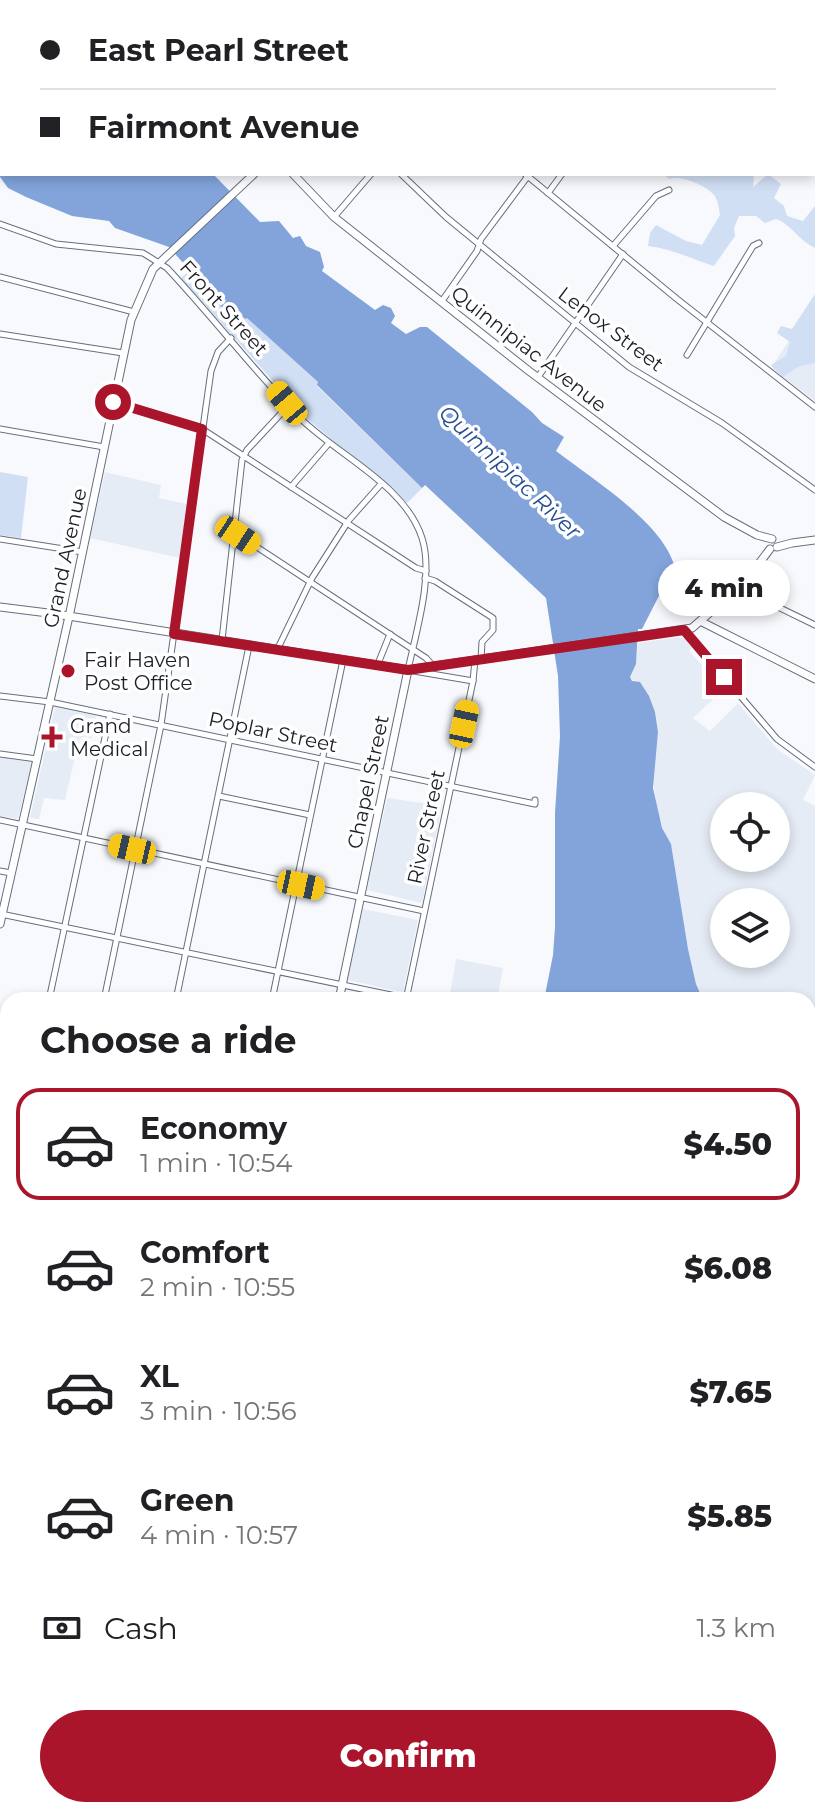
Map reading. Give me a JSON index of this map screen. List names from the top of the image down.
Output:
{
  "streets": {
    "main road": ["Quinnipiac Avenue", "Grand Avenue", "Chapel Street"],
    "street": [
      "Front Street",
      "Lenox Street",
      "Poplar Street",
      "River Street"
    ]
  },
  "crossings": [
    ["Front Street", "Grand Avenue"],
    ["Front Street", "Chapel Street"],
    ["Front Street", "River Street"],
    ["Grand Avenue", "Poplar Street"],
    ["Poplar Street", "Chapel Street"],
    ["Poplar Street", "River Street"],
    ["Chapel Street", "River Street"]
  ],
  "water": ["Quinnipiac River"],
  "places": {
    "other": ["Fair Haven Post Office"],
    "health": ["Grand Medical"]
  },
  "page": {
    "banner": ["East Pearl Street", "Fairmont Avenue"],
    "bubble": "4 min",
    "heading": "Choose a ride",
    "list": [
      {
        "name": "Economy",
        "note": "1 min · 10:54",
        "value": "$4.50"
      },
      {
        "name": "Comfort",
        "note": "2 min · 10:55",
        "value": "$6.08"
      },
      {
        "name": "XL",
        "note": "3 min · 10:56",
        "value": "$7.65"
      },
      {
        "name": "Green",
        "note": "4 min · 10:57",
        "value": "$5.85"
      }
    ],
    "pay": ["Cash", "1.3 km"],
    "buttons": "Confirm"
  }
}
